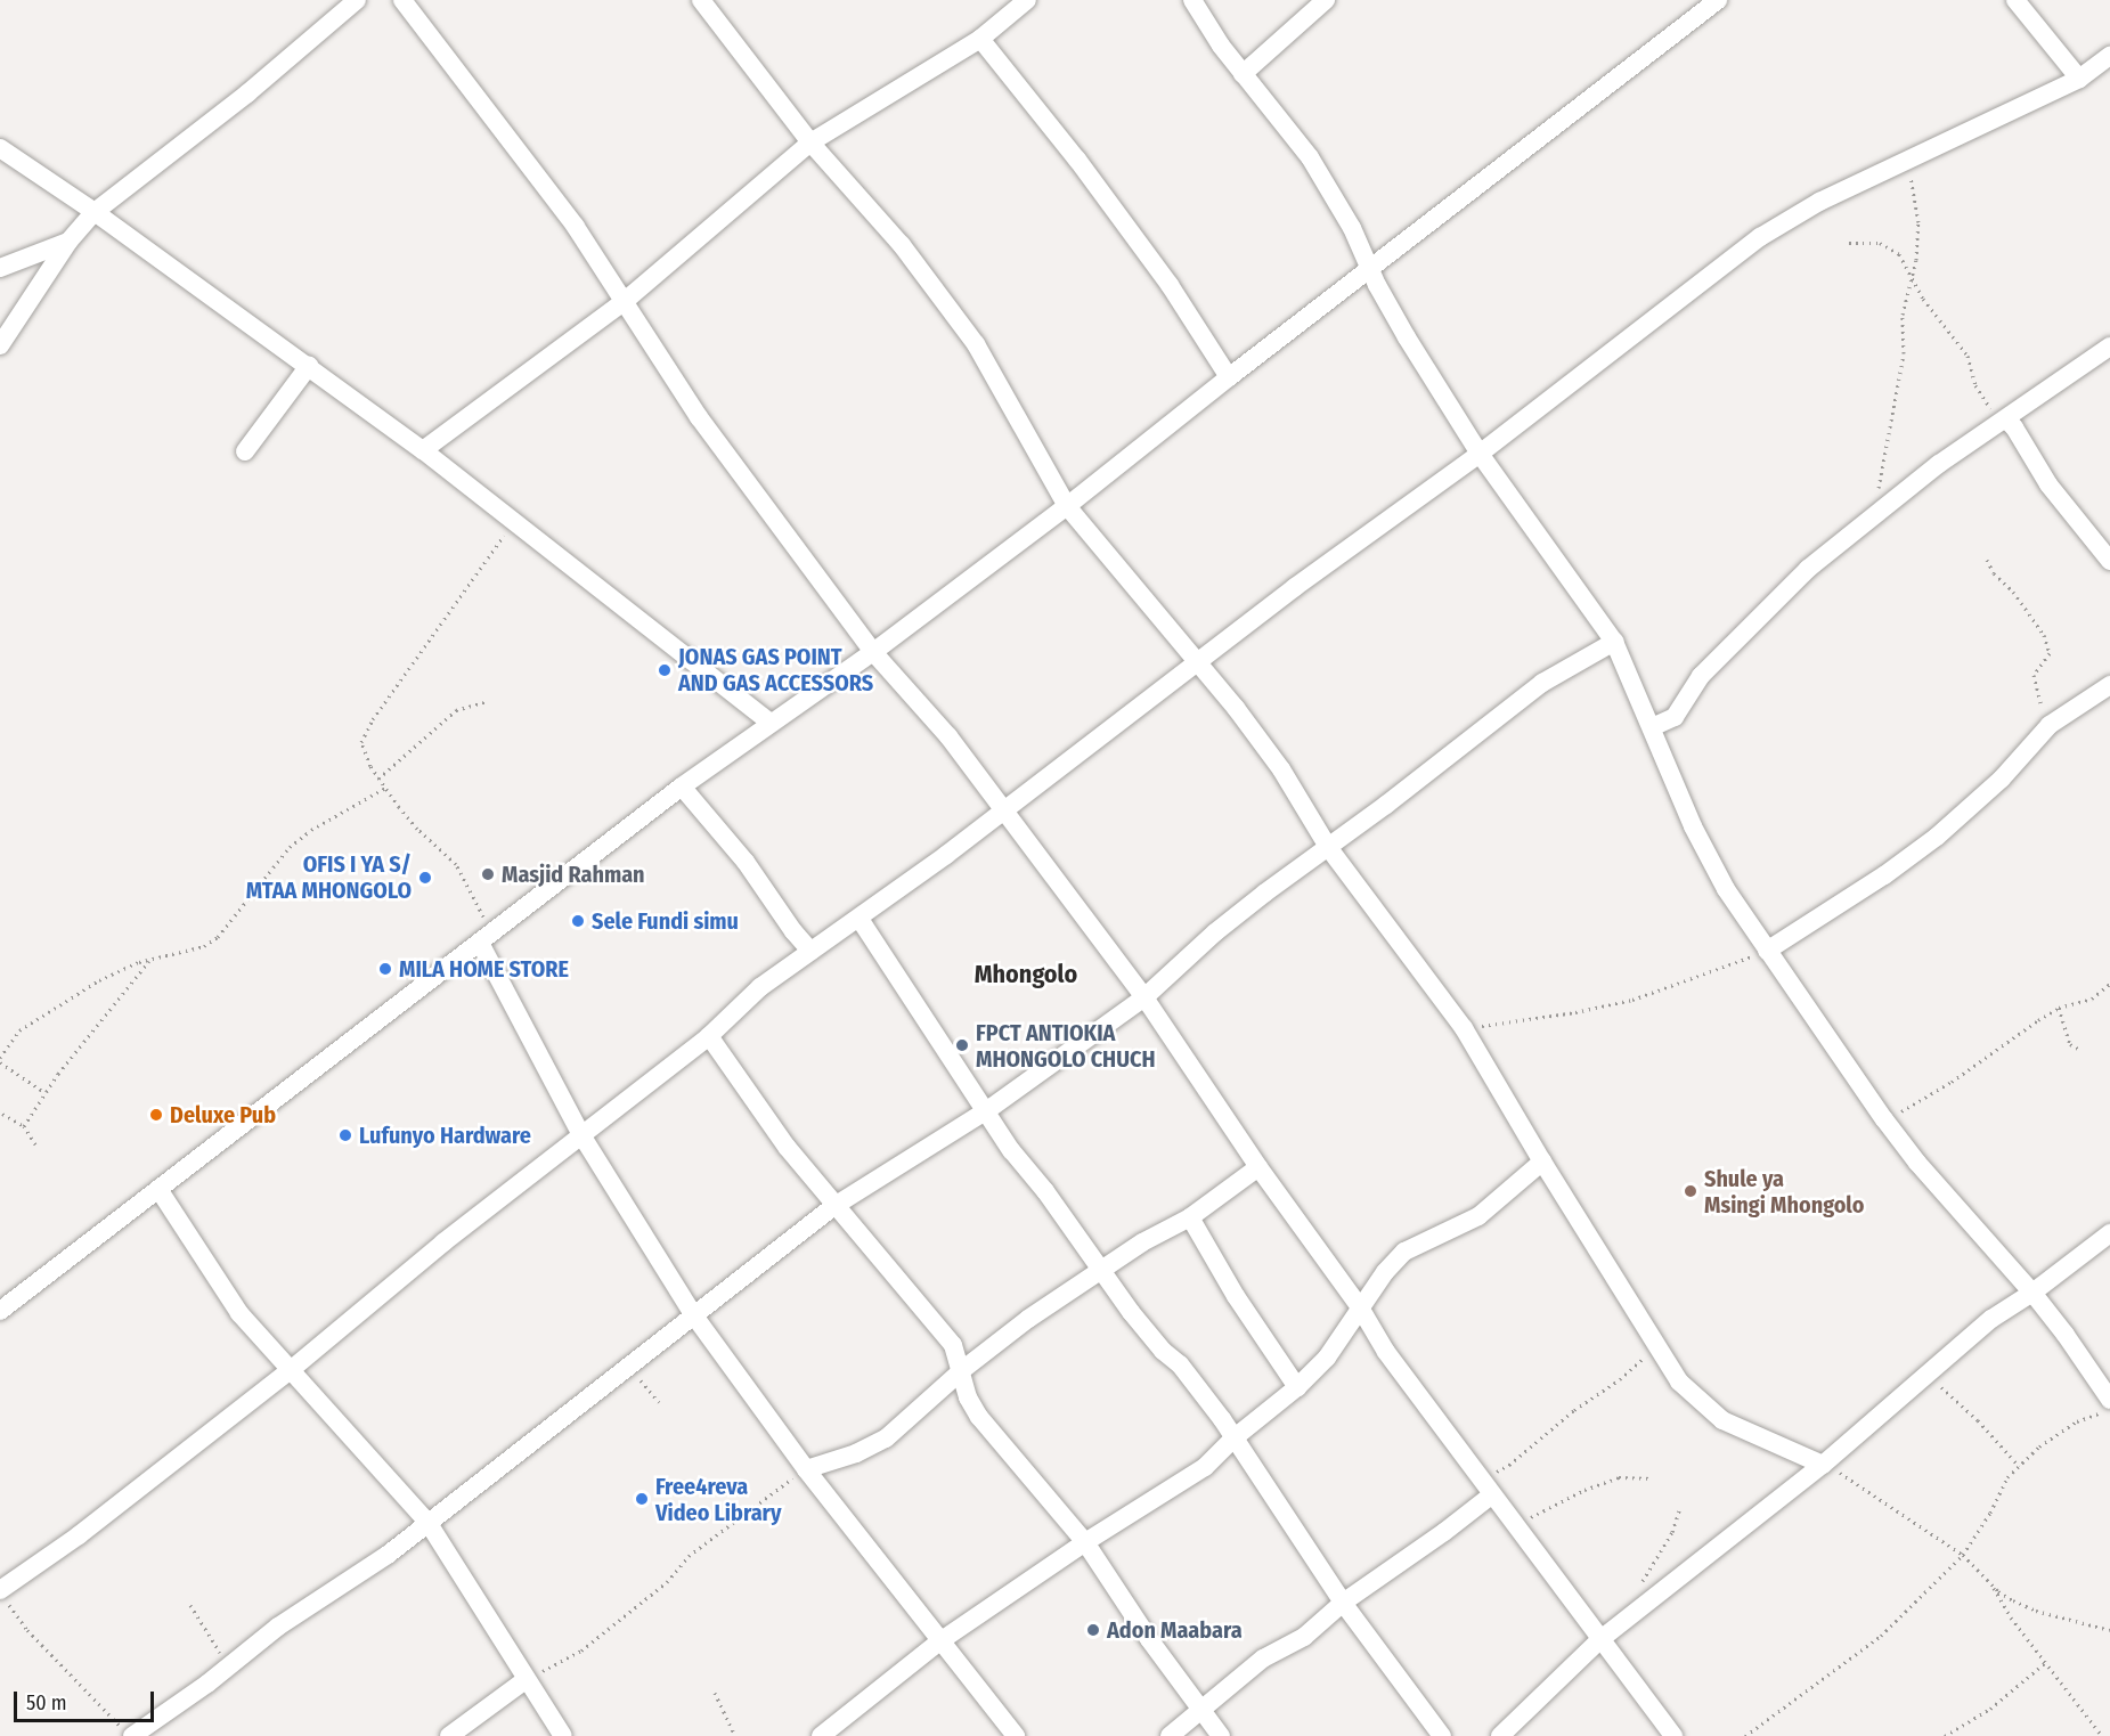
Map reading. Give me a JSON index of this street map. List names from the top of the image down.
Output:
{
  "districts": ["Mhongolo"],
  "places": [
    "JONAS GAS POINT AND GAS ACCESSORS",
    "Masjid Rahman",
    "OFIS I YA S/ MTAA MHONGOLO",
    "Sele Fundi simu",
    "MILA HOME STORE",
    "FPCT ANTIOKIA MHONGOLO CHUCH",
    "Deluxe Pub",
    "Lufunyo Hardware",
    "Shule ya Msingi Mhongolo",
    "Free4reva Video Library",
    "Adon Maabara"
  ],
  "scale_bar": "50 m"
}
